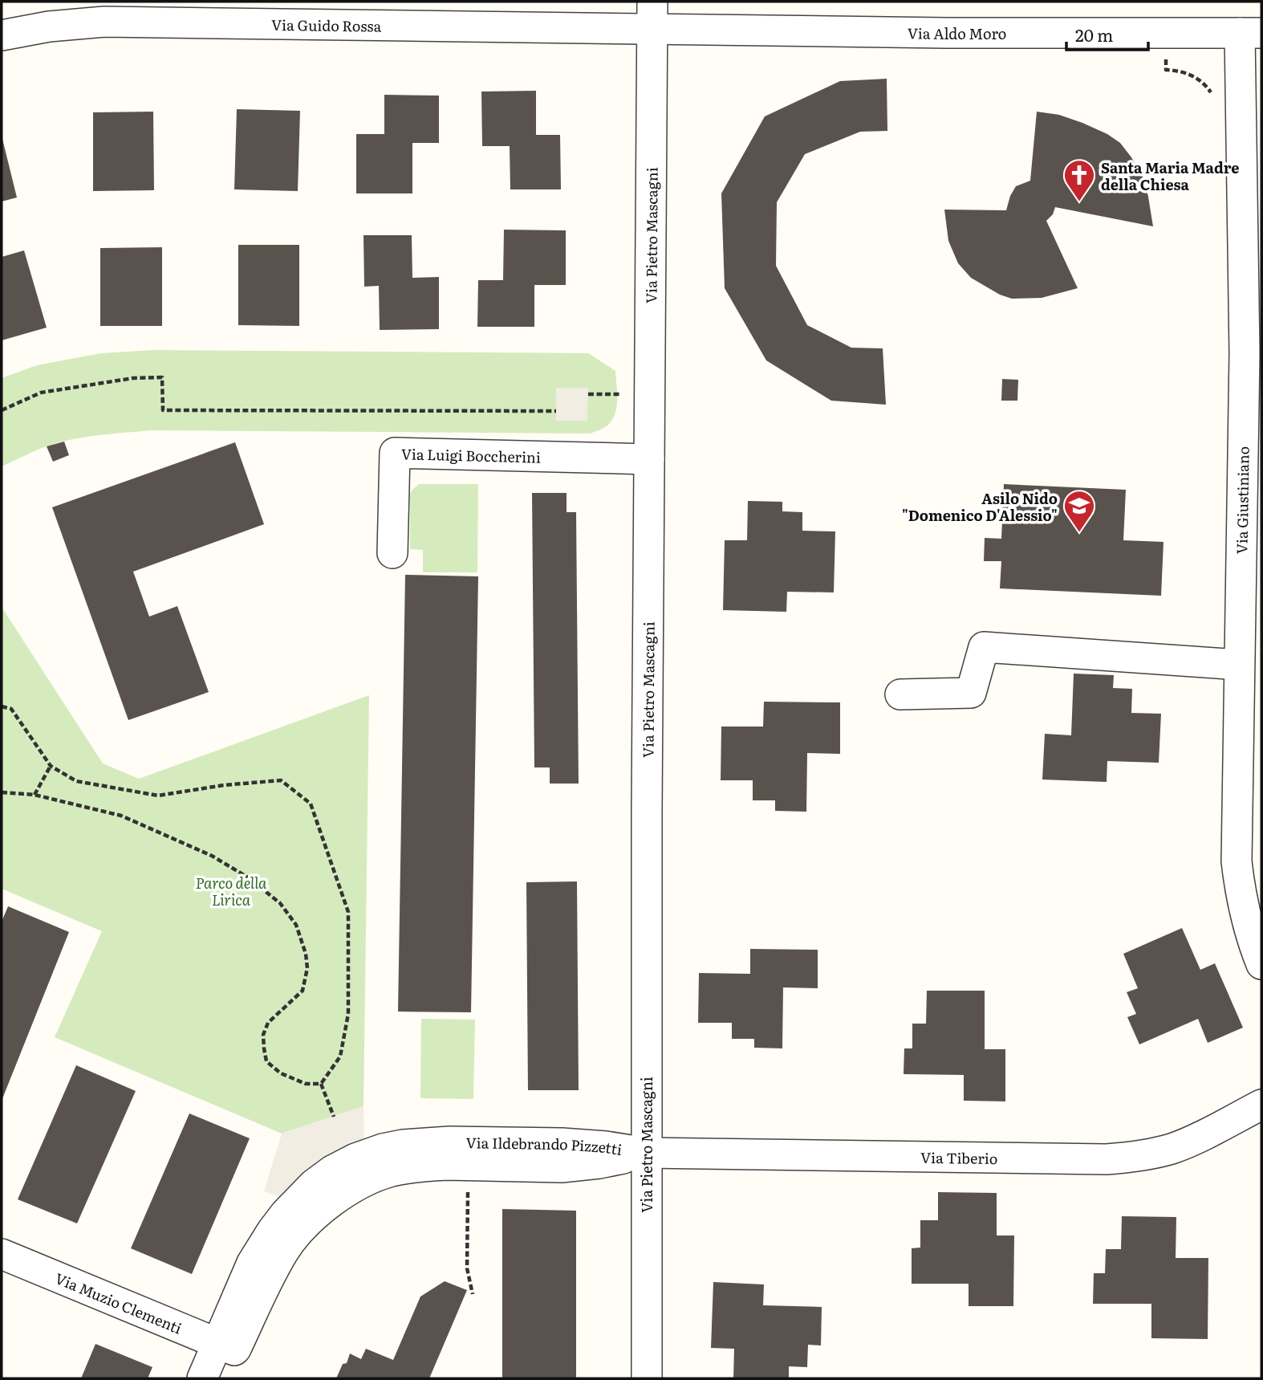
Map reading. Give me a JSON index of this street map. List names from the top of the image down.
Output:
{
  "streets": {
    "street": [
      "Via Guido Rossa",
      "Via Aldo Moro",
      "Via Pietro Mascagni",
      "Via Luigi Boccherini",
      "Via Giustiniano",
      "Via Ildebrando Pizzetti",
      "Via Tiberio",
      "Via Muzio Clementi"
    ]
  },
  "crossings": [
    ["Via Guido Rossa", "Via Aldo Moro"],
    ["Via Guido Rossa", "Via Pietro Mascagni"],
    ["Via Aldo Moro", "Via Pietro Mascagni"],
    ["Via Aldo Moro", "Via Giustiniano"],
    ["Via Pietro Mascagni", "Via Luigi Boccherini"],
    ["Via Pietro Mascagni", "Via Ildebrando Pizzetti"],
    ["Via Pietro Mascagni", "Via Tiberio"],
    ["Via Ildebrando Pizzetti", "Via Tiberio"],
    ["Via Ildebrando Pizzetti", "Via Muzio Clementi"]
  ],
  "parks": ["Parco della Lirica"],
  "places": {
    "church": ["Santa Maria Madre della Chiesa"],
    "school or university": ["Asilo Nido \"Domenico D'Alessio\""]
  },
  "scale_bar": "20 m"
}
